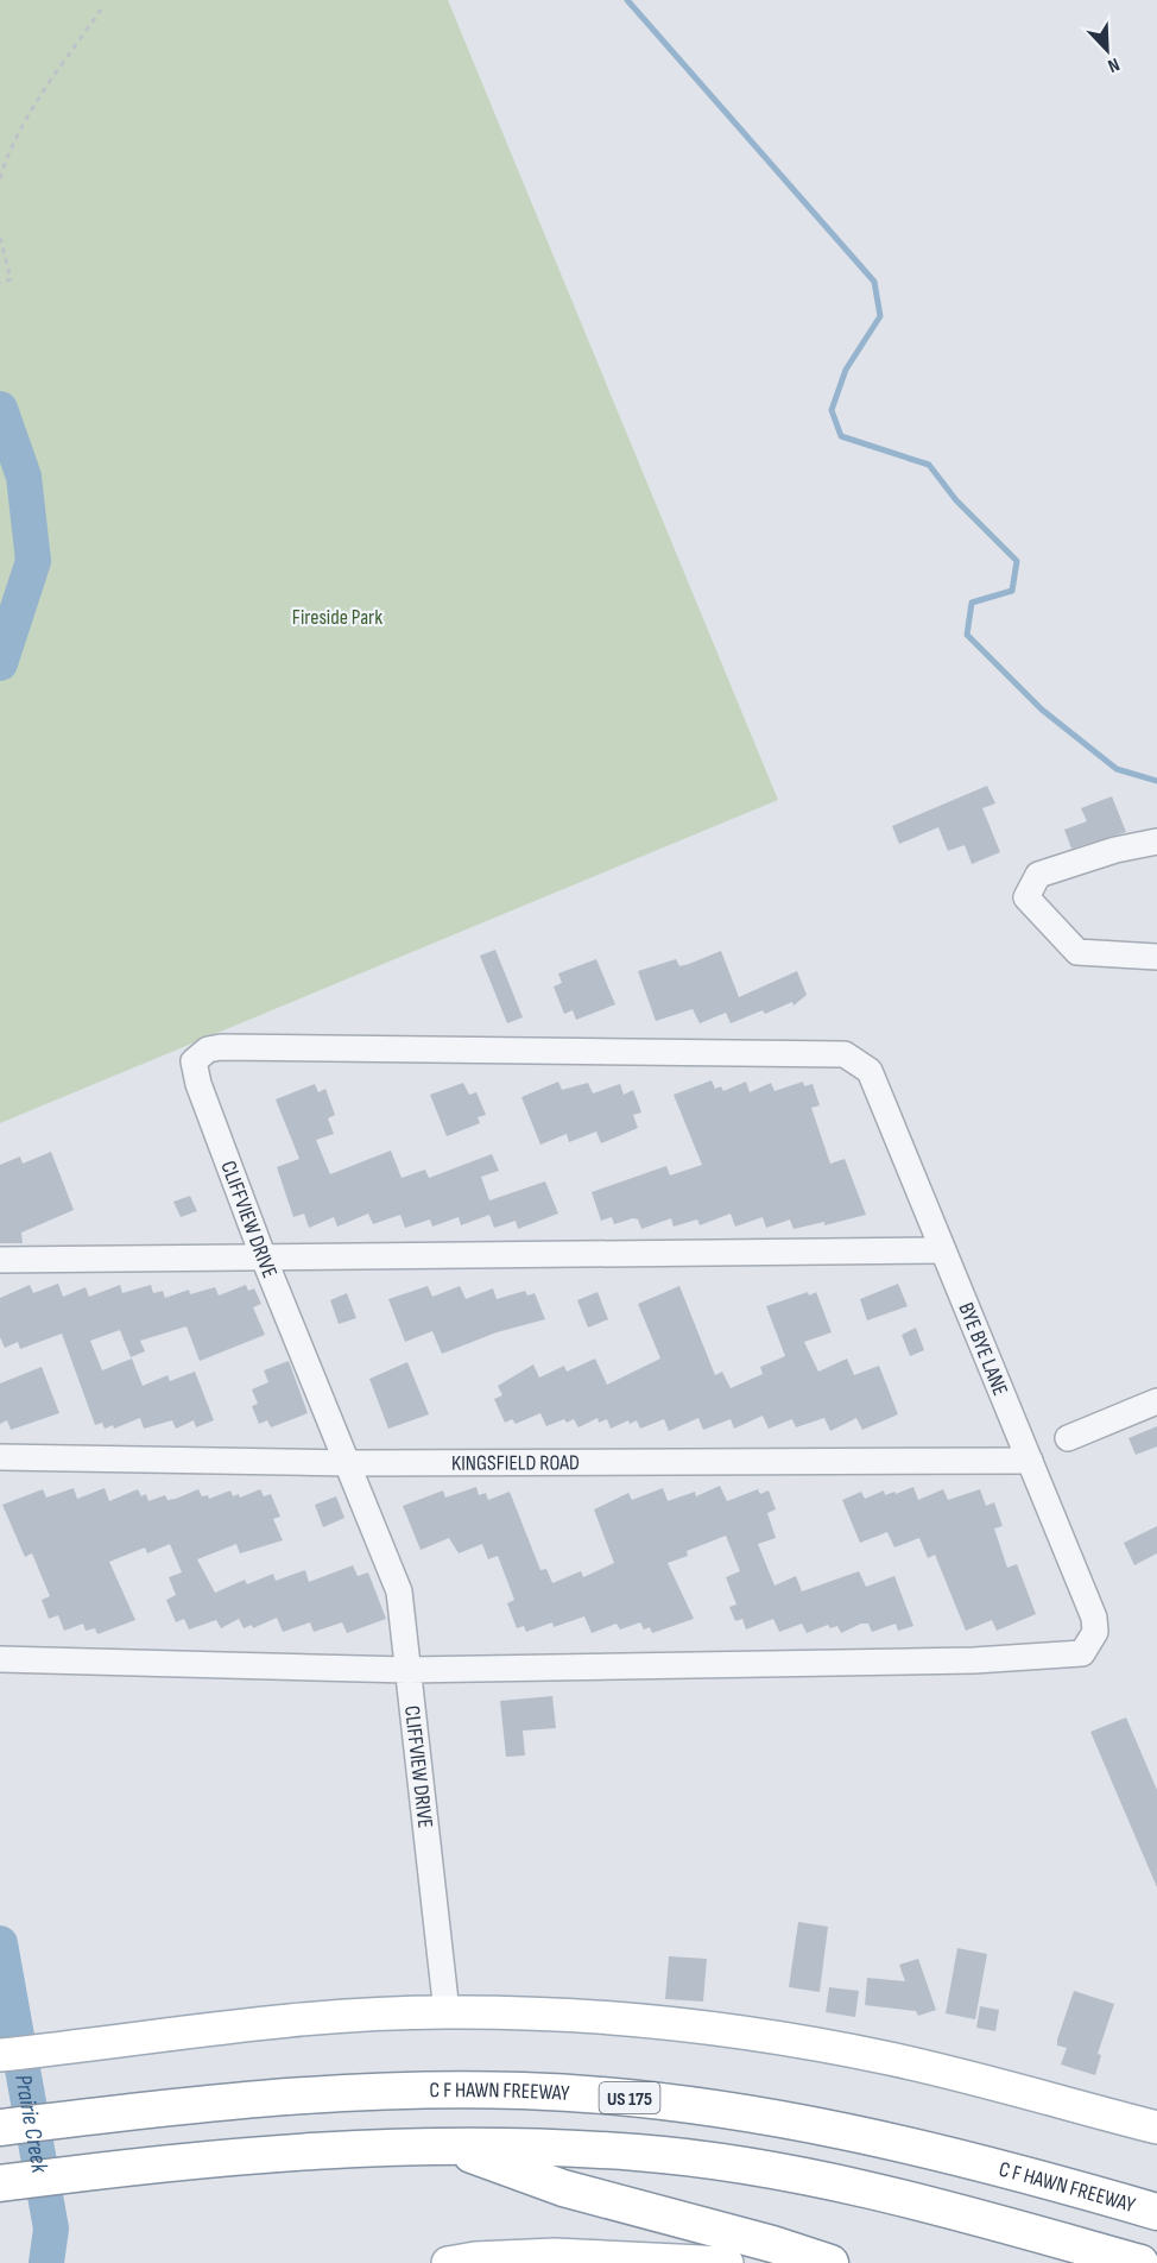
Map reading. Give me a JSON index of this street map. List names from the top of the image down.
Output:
{
  "streets": {
    "highway": ["C F HAWN FREEWAY", "US 175"],
    "street": ["CLIFFVIEW DRIVE", "BYE BYE LANE", "KINGSFIELD ROAD"]
  },
  "crossings": [
    ["CLIFFVIEW DRIVE", "BYE BYE LANE"],
    ["CLIFFVIEW DRIVE", "KINGSFIELD ROAD"],
    ["BYE BYE LANE", "KINGSFIELD ROAD"]
  ],
  "water": ["Prairie Creek"],
  "parks": ["Fireside Park"],
  "north": "bottom right"
}
